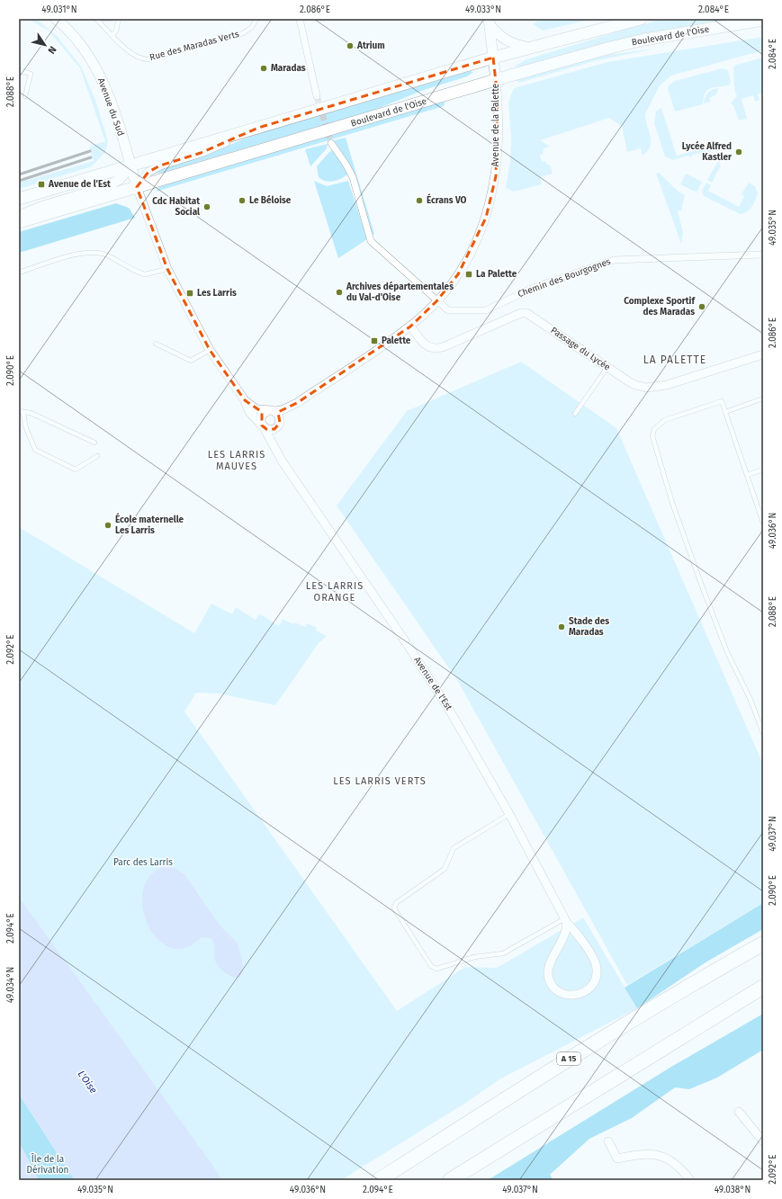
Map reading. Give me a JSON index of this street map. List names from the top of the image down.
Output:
{
  "streets": {
    "highway": ["A 15"],
    "main road": ["Boulevard de l'Oise"],
    "street": [
      "Avenue du Sud",
      "Avenue de la Palette",
      "Chemin des Bourgognes",
      "Passage du Lycée",
      "Avenue de l'Est"
    ],
    "lane": ["Rue des Maradas Verts"]
  },
  "crossings": [
    ["Boulevard de l'Oise", "Avenue du Sud"],
    ["Boulevard de l'Oise", "Avenue de la Palette"],
    ["Boulevard de l'Oise", "Avenue de l'Est"],
    ["Avenue du Sud", "Avenue de l'Est"],
    ["Avenue de la Palette", "Chemin des Bourgognes"],
    ["Avenue de la Palette", "Passage du Lycée"],
    ["Avenue de la Palette", "Avenue de l'Est"]
  ],
  "districts": [
    "LA PALETTE",
    "LES LARRIS MAUVES",
    "LES LARRIS ORANGE",
    "LES LARRIS VERTS"
  ],
  "water": ["L'Oise"],
  "parks": ["Parc des Larris", "Île de la Dérivation"],
  "places": {
    "other": [
      "Atrium",
      "Maradas",
      "Lycée Alfred Kastler",
      "Le Béloise",
      "Écrans VO",
      "Cdc Habitat Social",
      "Archives départementales du Val-d'Oise",
      "Complexe Sportif des Maradas",
      "École maternelle Les Larris",
      "Stade des Maradas"
    ],
    "transit": [
      "Avenue de l'Est",
      "La Palette",
      "Les Larris",
      "Palette"
    ]
  },
  "north": "bottom right",
  "coordinates": [
    "49.031°N",
    "2.086°E",
    "49.033°N",
    "2.084°E",
    "2.088°E",
    "49.035°N",
    "2.090°E",
    "49.036°N",
    "2.092°E",
    "49.037°N",
    "2.094°E",
    "49.034°N",
    "49.038°N"
  ]
}
